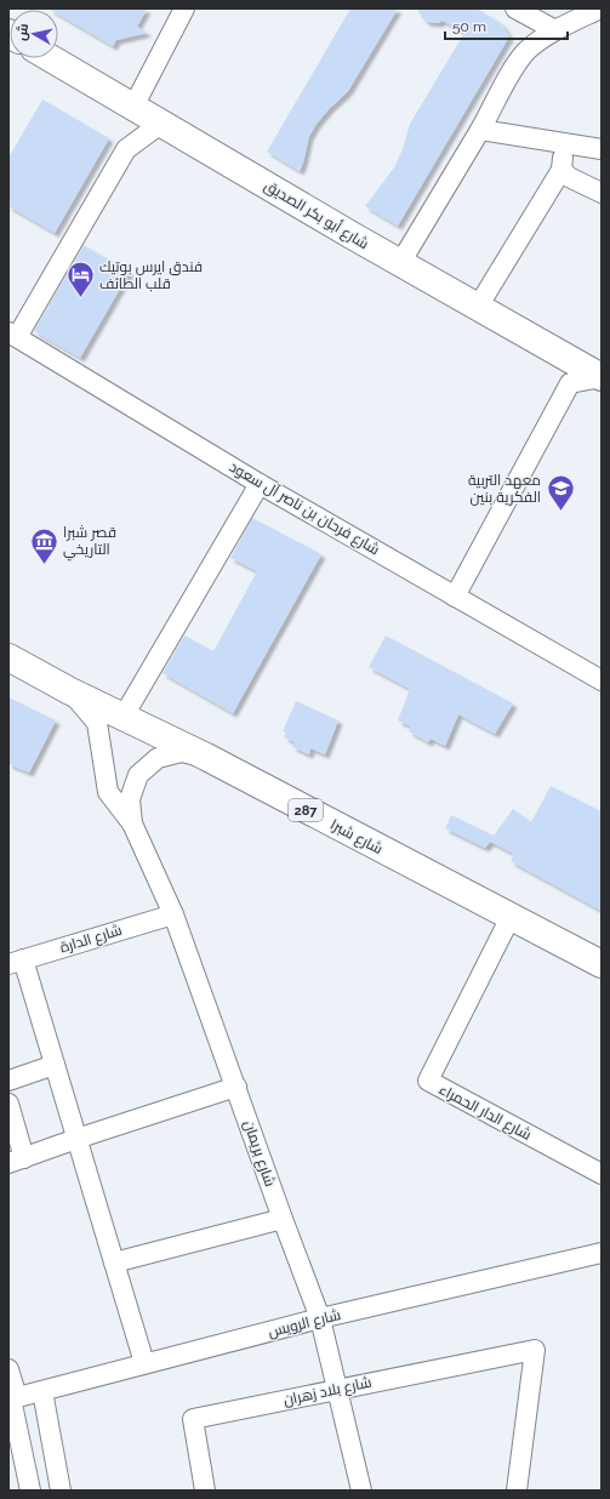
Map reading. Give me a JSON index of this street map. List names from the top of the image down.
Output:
{
  "streets": {
    "main road": ["شارع أبو بكر الصديق", "287", "شارع شبرا"],
    "street": [
      "شارع فرحان بن ناصر آل سعود",
      "شارع الدارة",
      "شارع الدار الحمراء",
      "شارع بريمان",
      "شارع الرويس",
      "شارع بلاد زهران"
    ]
  },
  "crossings": [
    ["شارع شبرا", "شارع الدار الحمراء"],
    ["شارع الدارة", "شارع بريمان"],
    ["شارع بريمان", "شارع الرويس"],
    ["شارع بريمان", "شارع بلاد زهران"]
  ],
  "places": {
    "hotel": ["فندق ايرس بوتيك قلب الطائف"],
    "school or university": ["معهد التربية الفكرية بنين"],
    "museum": ["قصر شبرا التاريخي"]
  },
  "scale_bar": "50 m",
  "north": "left"
}
